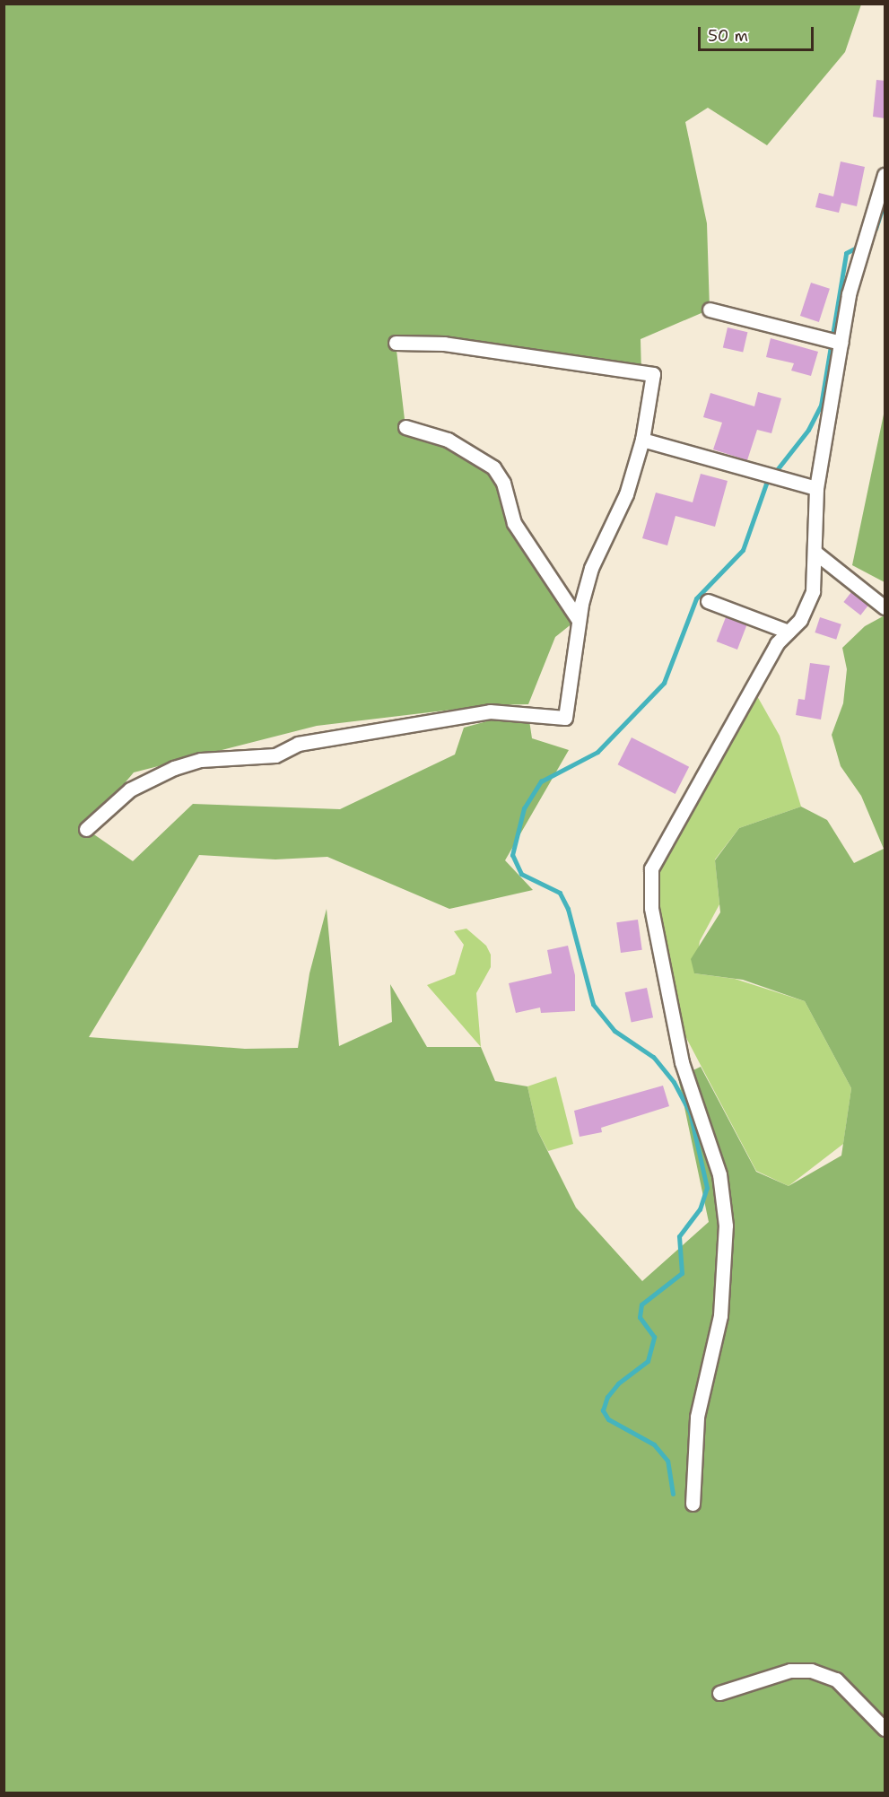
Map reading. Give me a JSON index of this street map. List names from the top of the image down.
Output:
{
  "scale_bar": "50 m"
}
